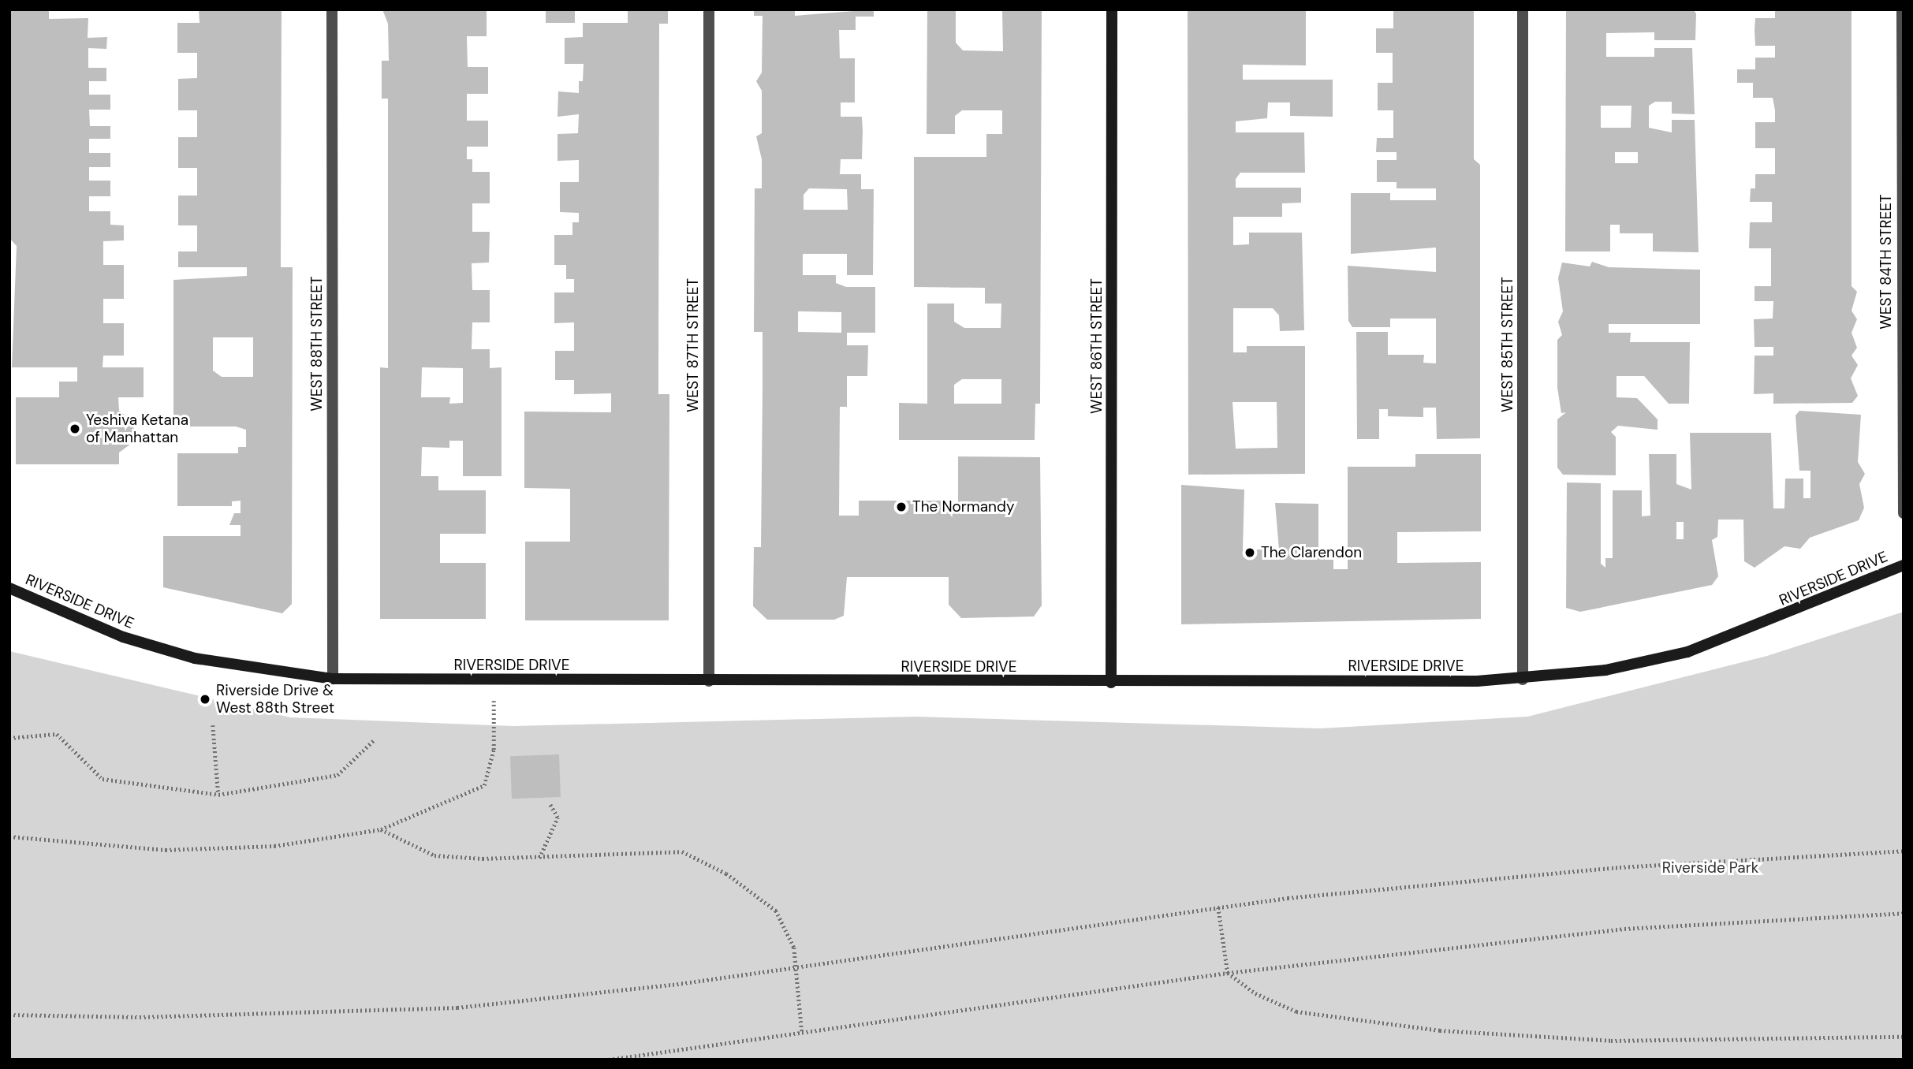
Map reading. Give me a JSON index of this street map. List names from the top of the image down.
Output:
{
  "streets": {
    "main road": ["WEST 86TH STREET", "RIVERSIDE DRIVE"],
    "street": [
      "WEST 84TH STREET",
      "WEST 88TH STREET",
      "WEST 85TH STREET",
      "WEST 87TH STREET"
    ]
  },
  "crossings": [
    ["WEST 88TH STREET", "RIVERSIDE DRIVE"],
    ["WEST 85TH STREET", "RIVERSIDE DRIVE"],
    ["WEST 87TH STREET", "RIVERSIDE DRIVE"],
    ["WEST 86TH STREET", "RIVERSIDE DRIVE"]
  ],
  "parks": ["Riverside Park"],
  "places": [
    "Yeshiva Ketana of Manhattan",
    "The Normandy",
    "The Clarendon",
    "Riverside Drive & West 88th Street"
  ]
}
